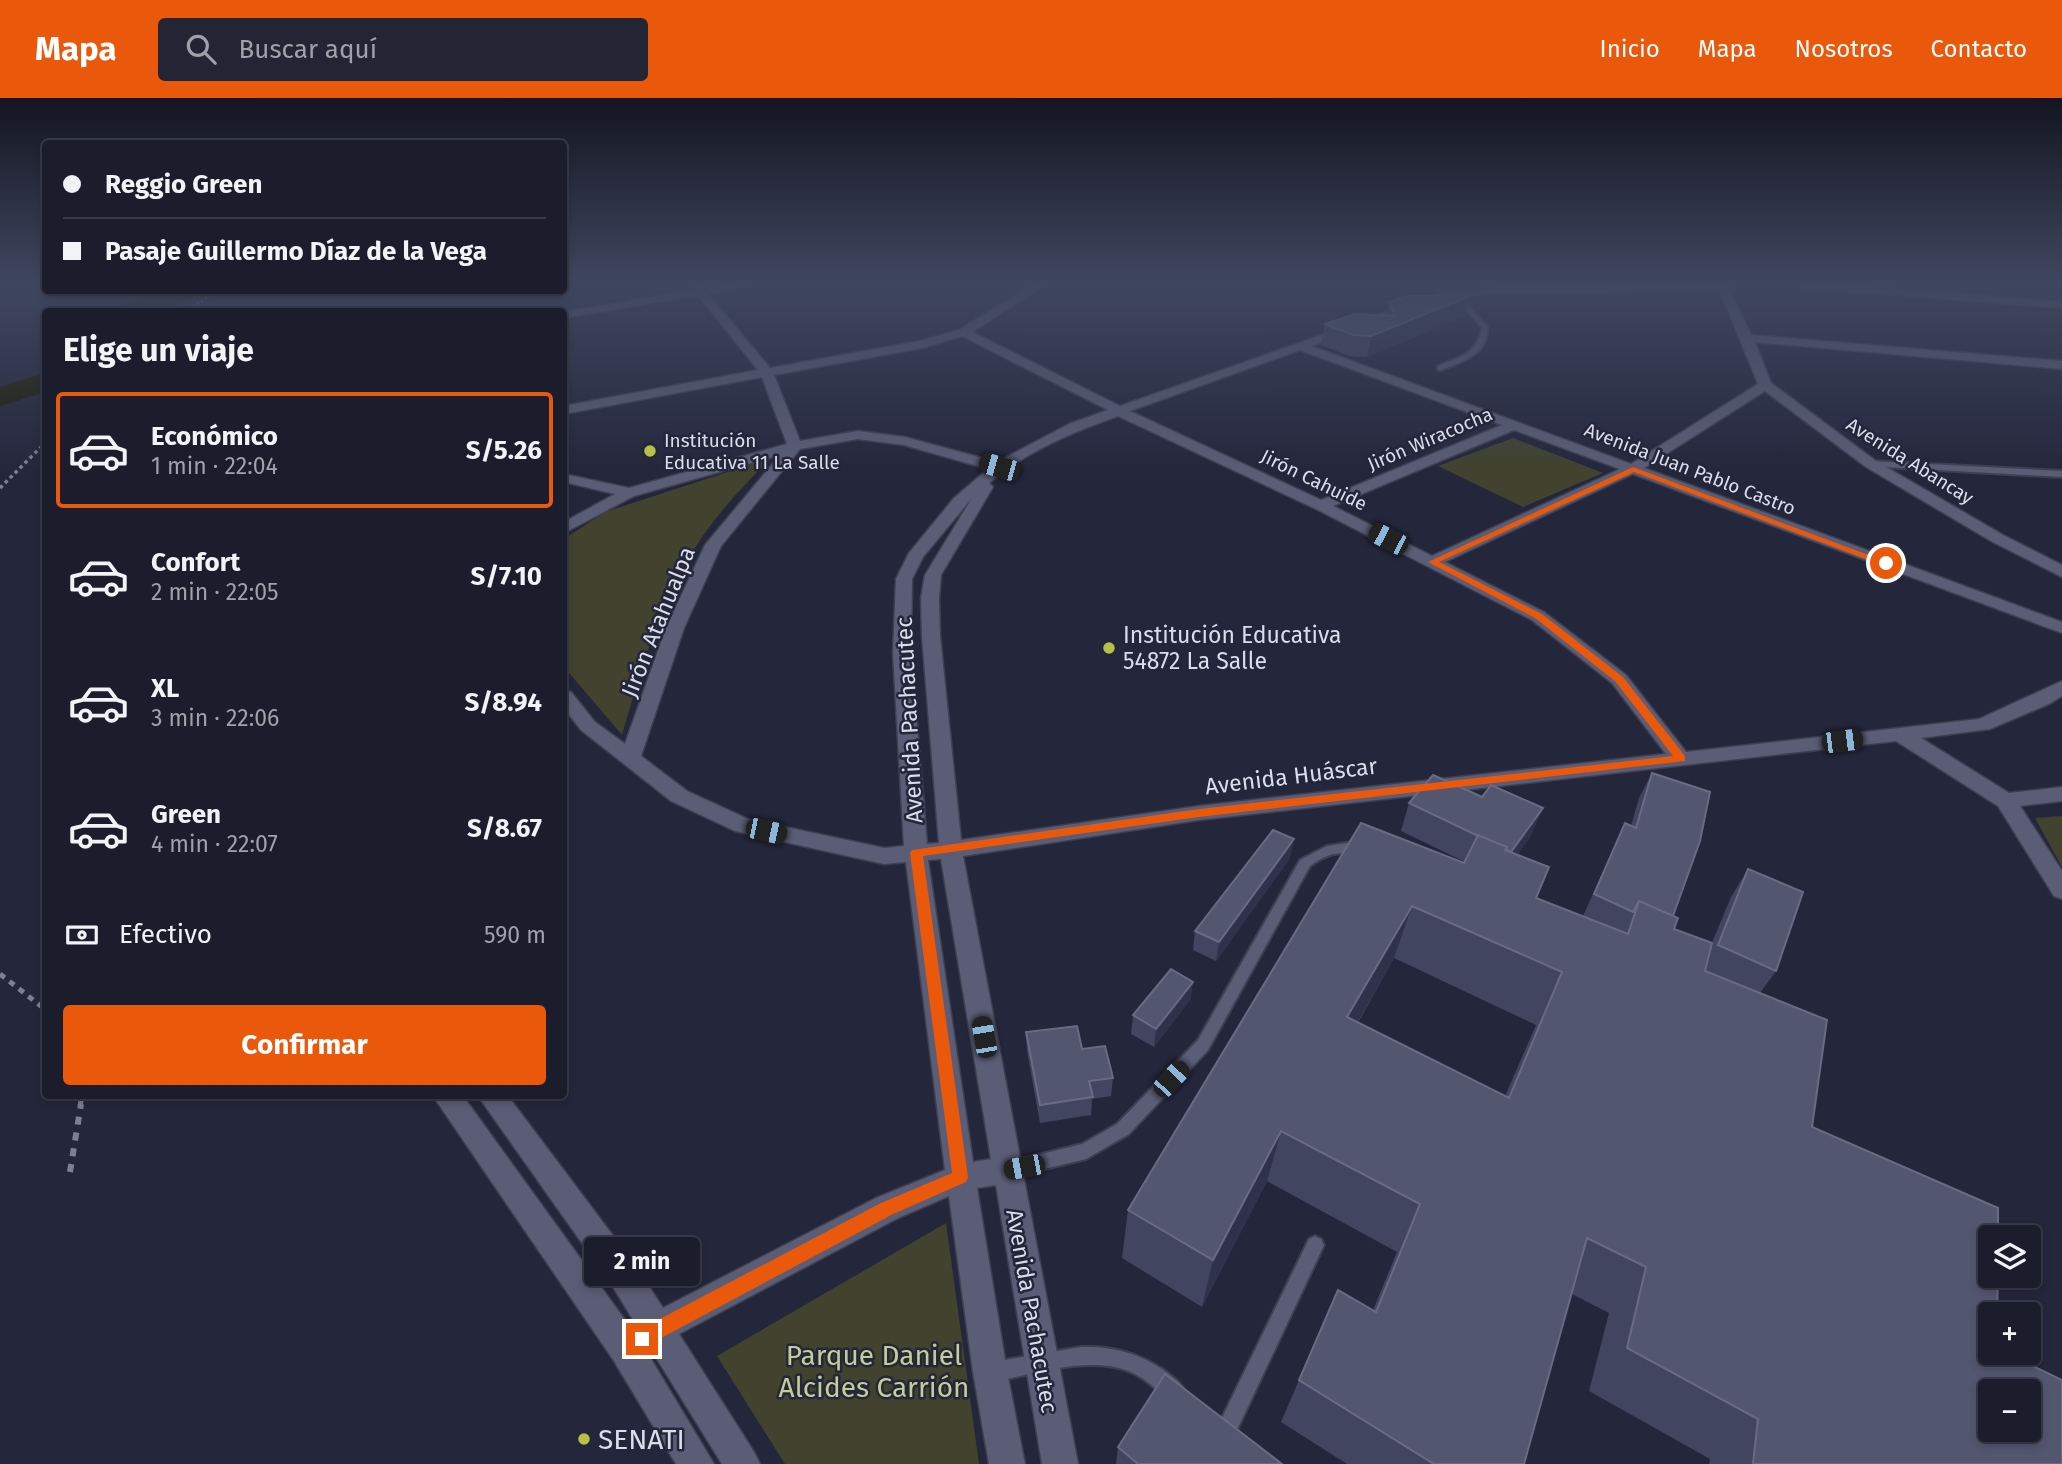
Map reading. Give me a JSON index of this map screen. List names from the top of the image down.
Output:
{
  "streets": {
    "street": [
      "Jirón Wiracocha",
      "Avenida Abancay",
      "Avenida Juan Pablo Castro",
      "Jirón Cahuide",
      "Jirón Atahualpa",
      "Avenida Pachacutec",
      "Avenida Huáscar"
    ]
  },
  "crossings": [
    ["Jirón Wiracocha", "Avenida Juan Pablo Castro"],
    ["Jirón Wiracocha", "Jirón Cahuide"],
    ["Jirón Cahuide", "Avenida Pachacutec"],
    ["Jirón Cahuide", "Avenida Huáscar"],
    ["Jirón Atahualpa", "Avenida Huáscar"],
    ["Avenida Pachacutec", "Avenida Huáscar"]
  ],
  "parks": ["Parque Daniel Alcides Carrión"],
  "places": ["Institución Educativa 11 La Salle", "Institución Educativa 54872 La Salle", "SENATI"],
  "page": {
    "header": "Mapa",
    "search": "Buscar aquí",
    "nav": [
      "Inicio",
      "Mapa",
      "Nosotros",
      "Contacto"
    ],
    "banner": ["Reggio Green", "Pasaje Guillermo Díaz de la Vega"],
    "heading": "Elige un viaje",
    "list": [
      {
        "name": "Económico",
        "note": "1 min · 22:04",
        "value": "S/5.26"
      },
      {
        "name": "Confort",
        "note": "2 min · 22:05",
        "value": "S/7.10"
      },
      {
        "name": "XL",
        "note": "3 min · 22:06",
        "value": "S/8.94"
      },
      {
        "name": "Green",
        "note": "4 min · 22:07",
        "value": "S/8.67"
      }
    ],
    "pay": ["Efectivo", "590 m"],
    "buttons": "Confirmar",
    "map_buttons": ["+", "−"],
    "bubble": "2 min"
  }
}
